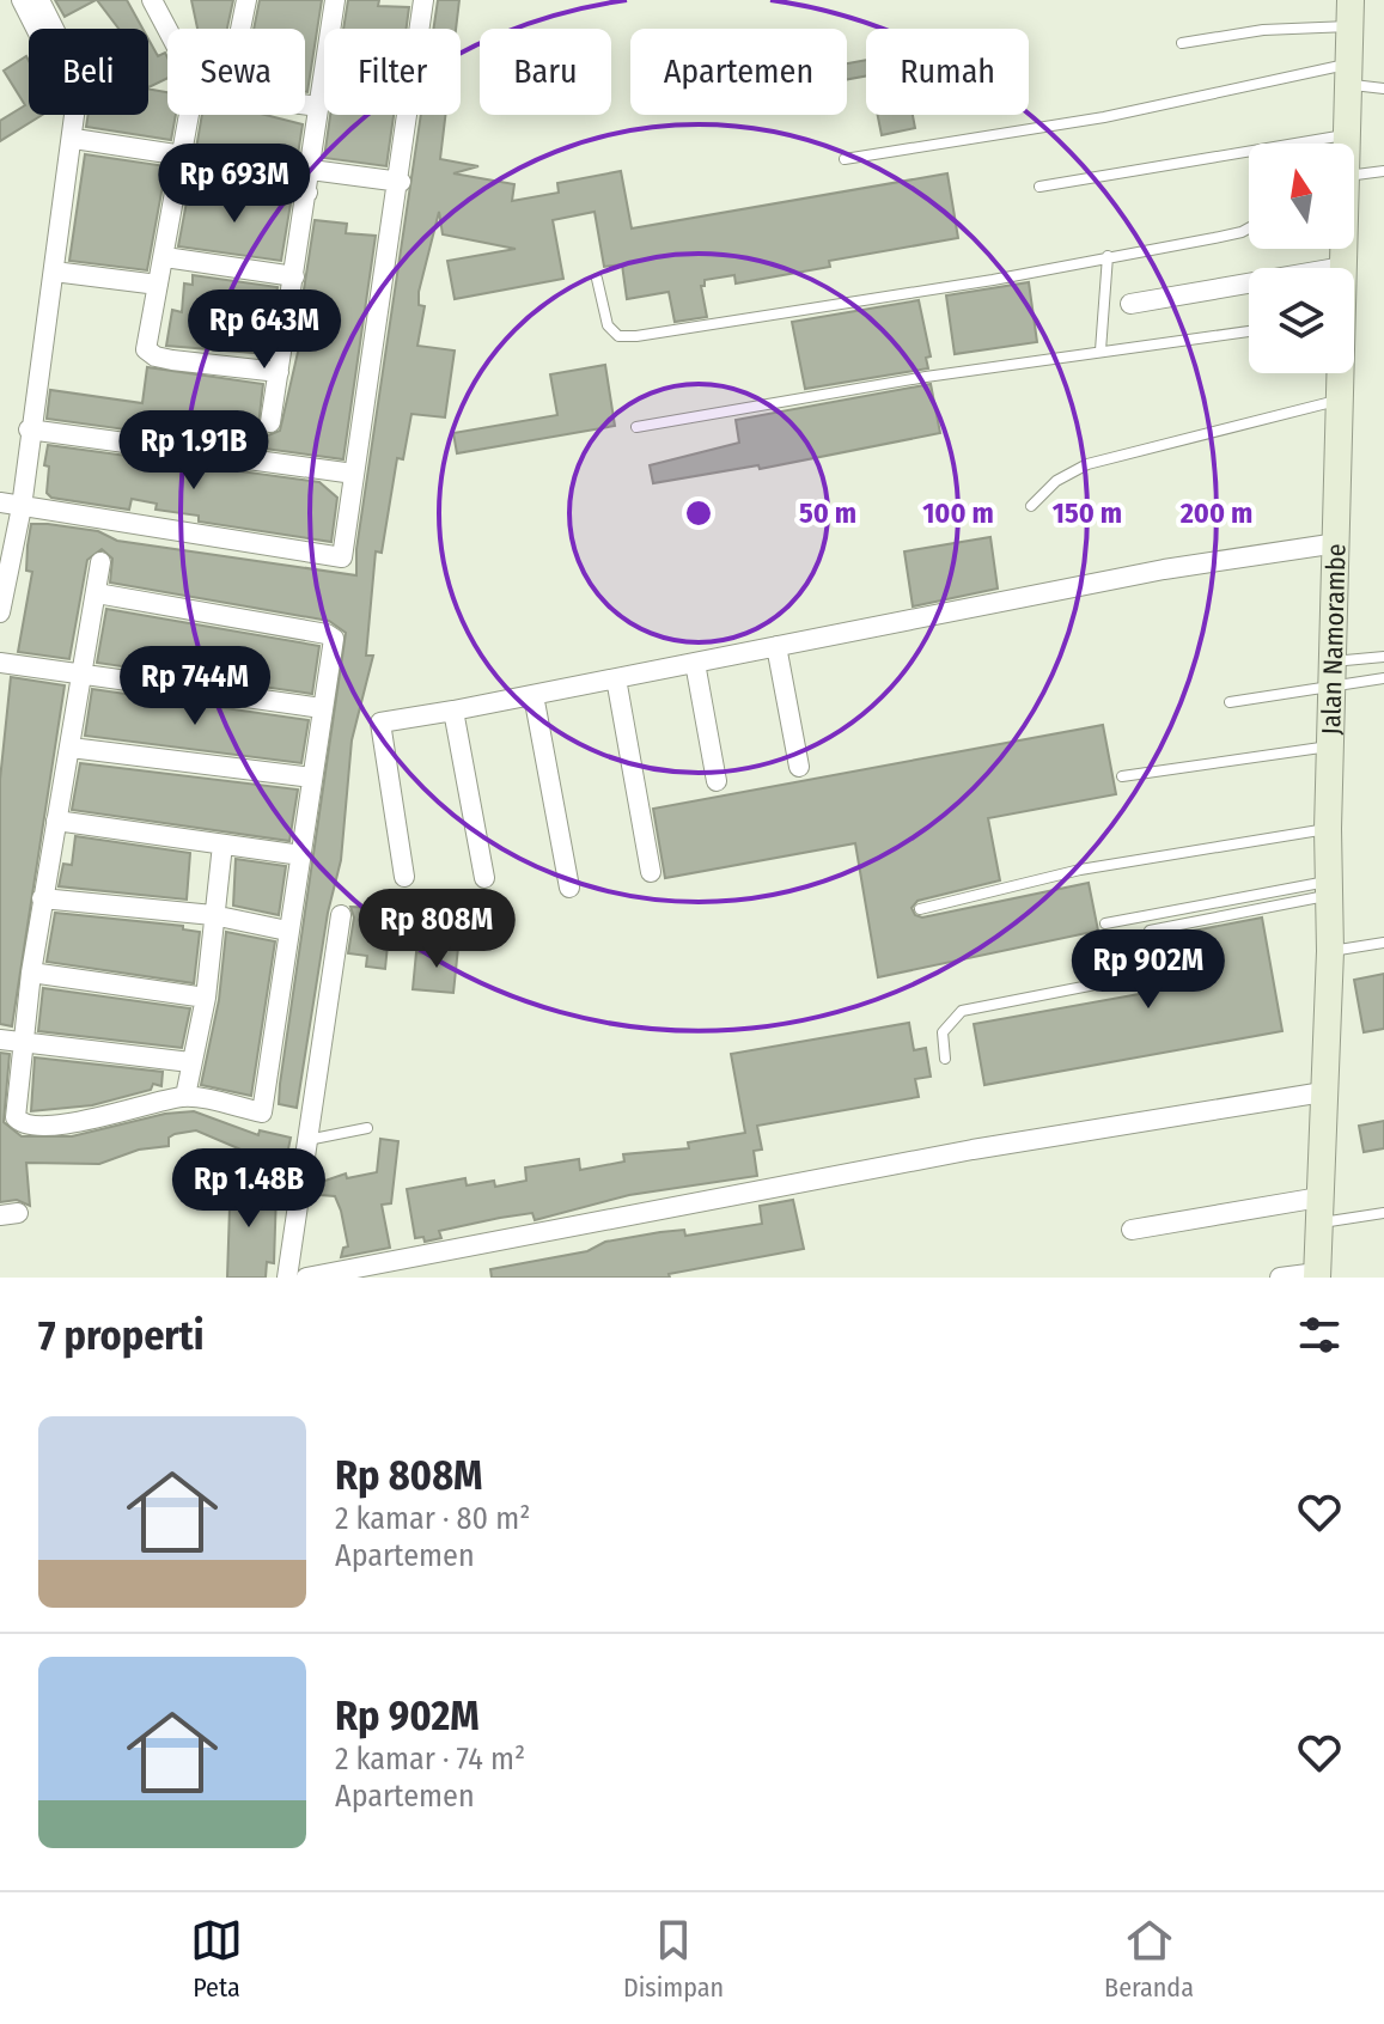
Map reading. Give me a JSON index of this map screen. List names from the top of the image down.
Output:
{
  "streets": {
    "main road": ["Jalan Namorambe"]
  },
  "north": "top",
  "page": {
    "chip": [
      "Beli",
      "Sewa",
      "Filter",
      "Baru",
      "Apartemen",
      "Rumah"
    ],
    "price": [
      "Rp 693M",
      "Rp 643M",
      "Rp 1.91B",
      "Rp 744M",
      "Rp 808M",
      "Rp 902M",
      "Rp 1.48B"
    ],
    "heading": "7 properti",
    "list": [
      {
        "name": "Rp 808M",
        "note": "2 kamar · 80 m² · Apartemen"
      },
      {
        "name": "Rp 902M",
        "note": "2 kamar · 74 m² · Apartemen"
      }
    ],
    "tabs": ["Peta", "Disimpan", "Beranda"]
  },
  "rings": [
    "50 m",
    "100 m",
    "150 m",
    "200 m"
  ]
}
